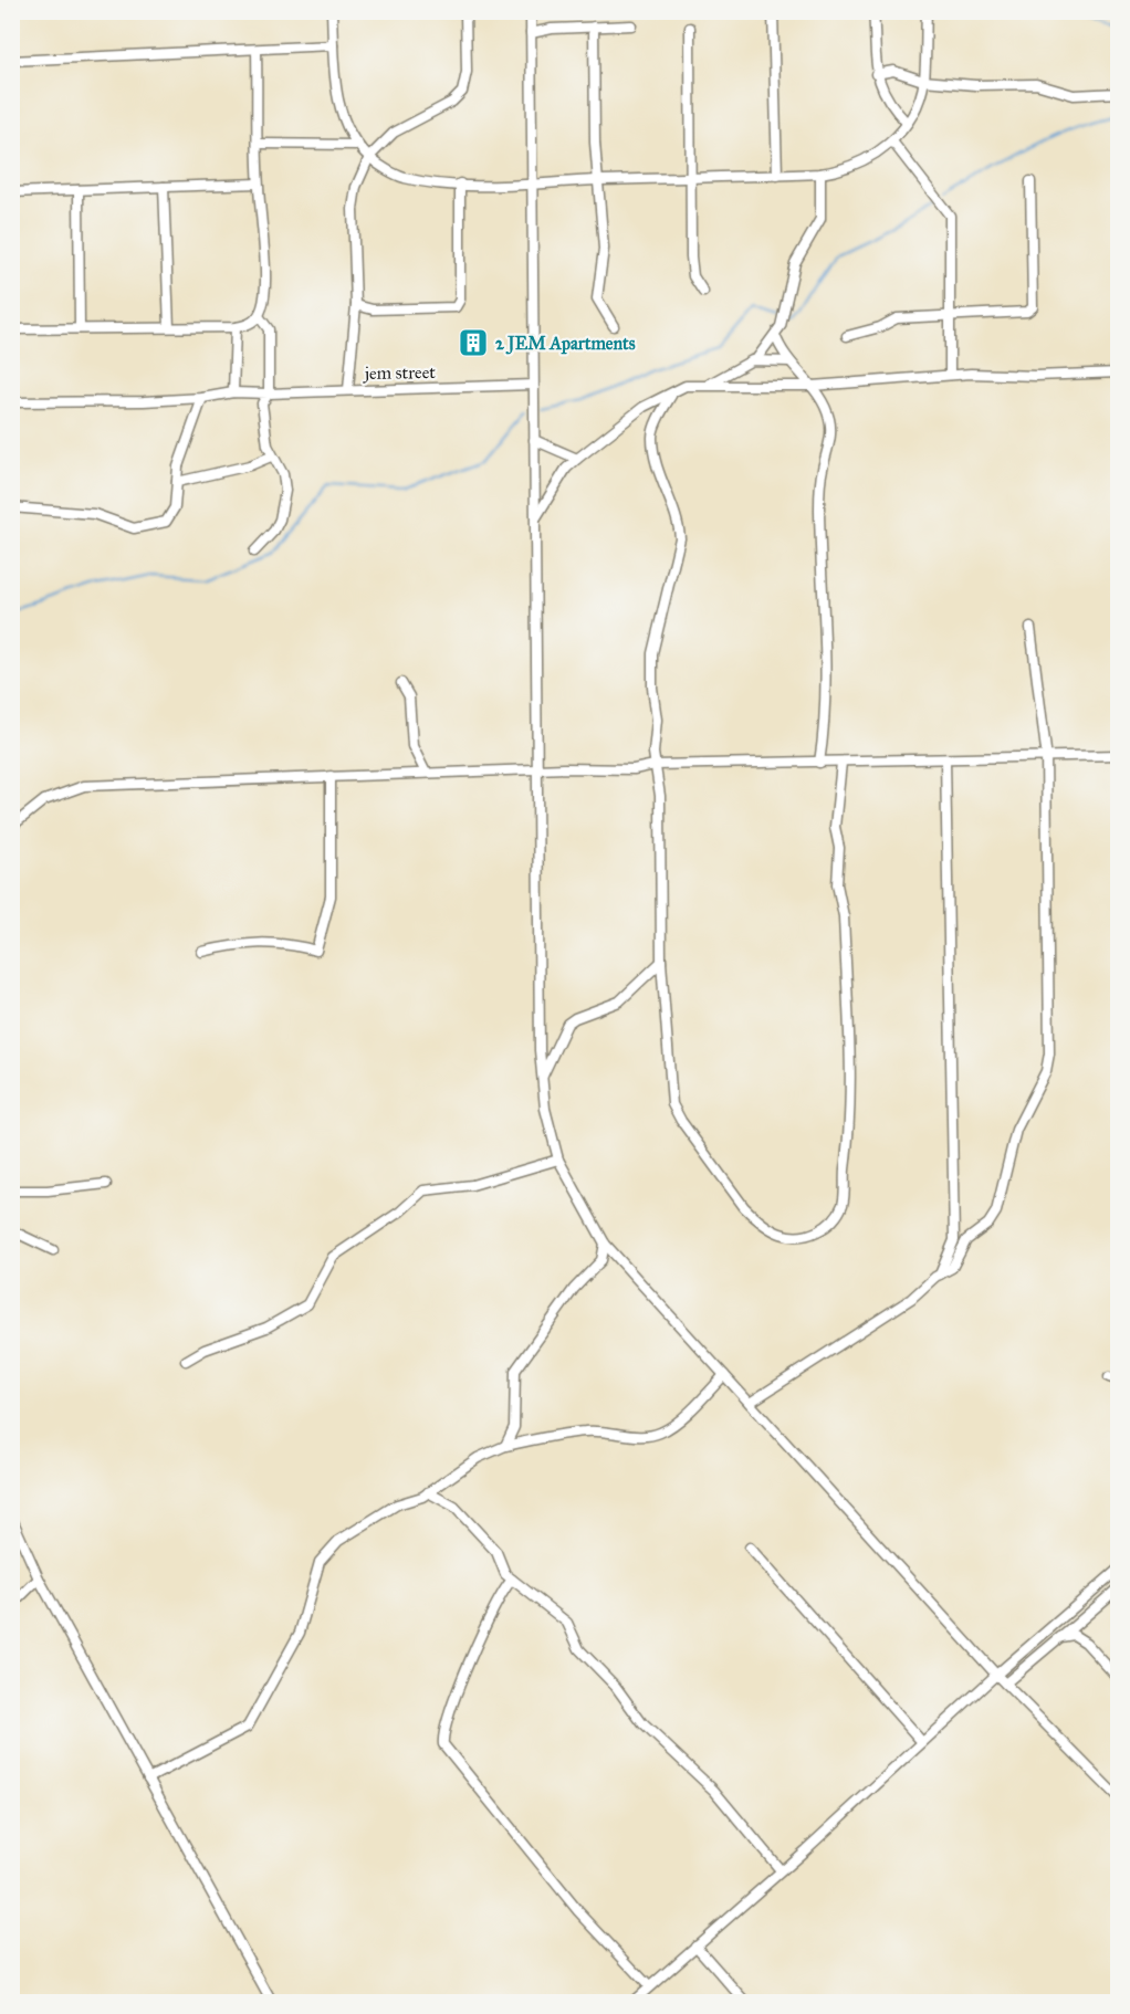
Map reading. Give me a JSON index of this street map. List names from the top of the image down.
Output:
{
  "streets": {
    "street": ["jem street"]
  },
  "places": {
    "building": ["2 JEM Apartments"]
  }
}
